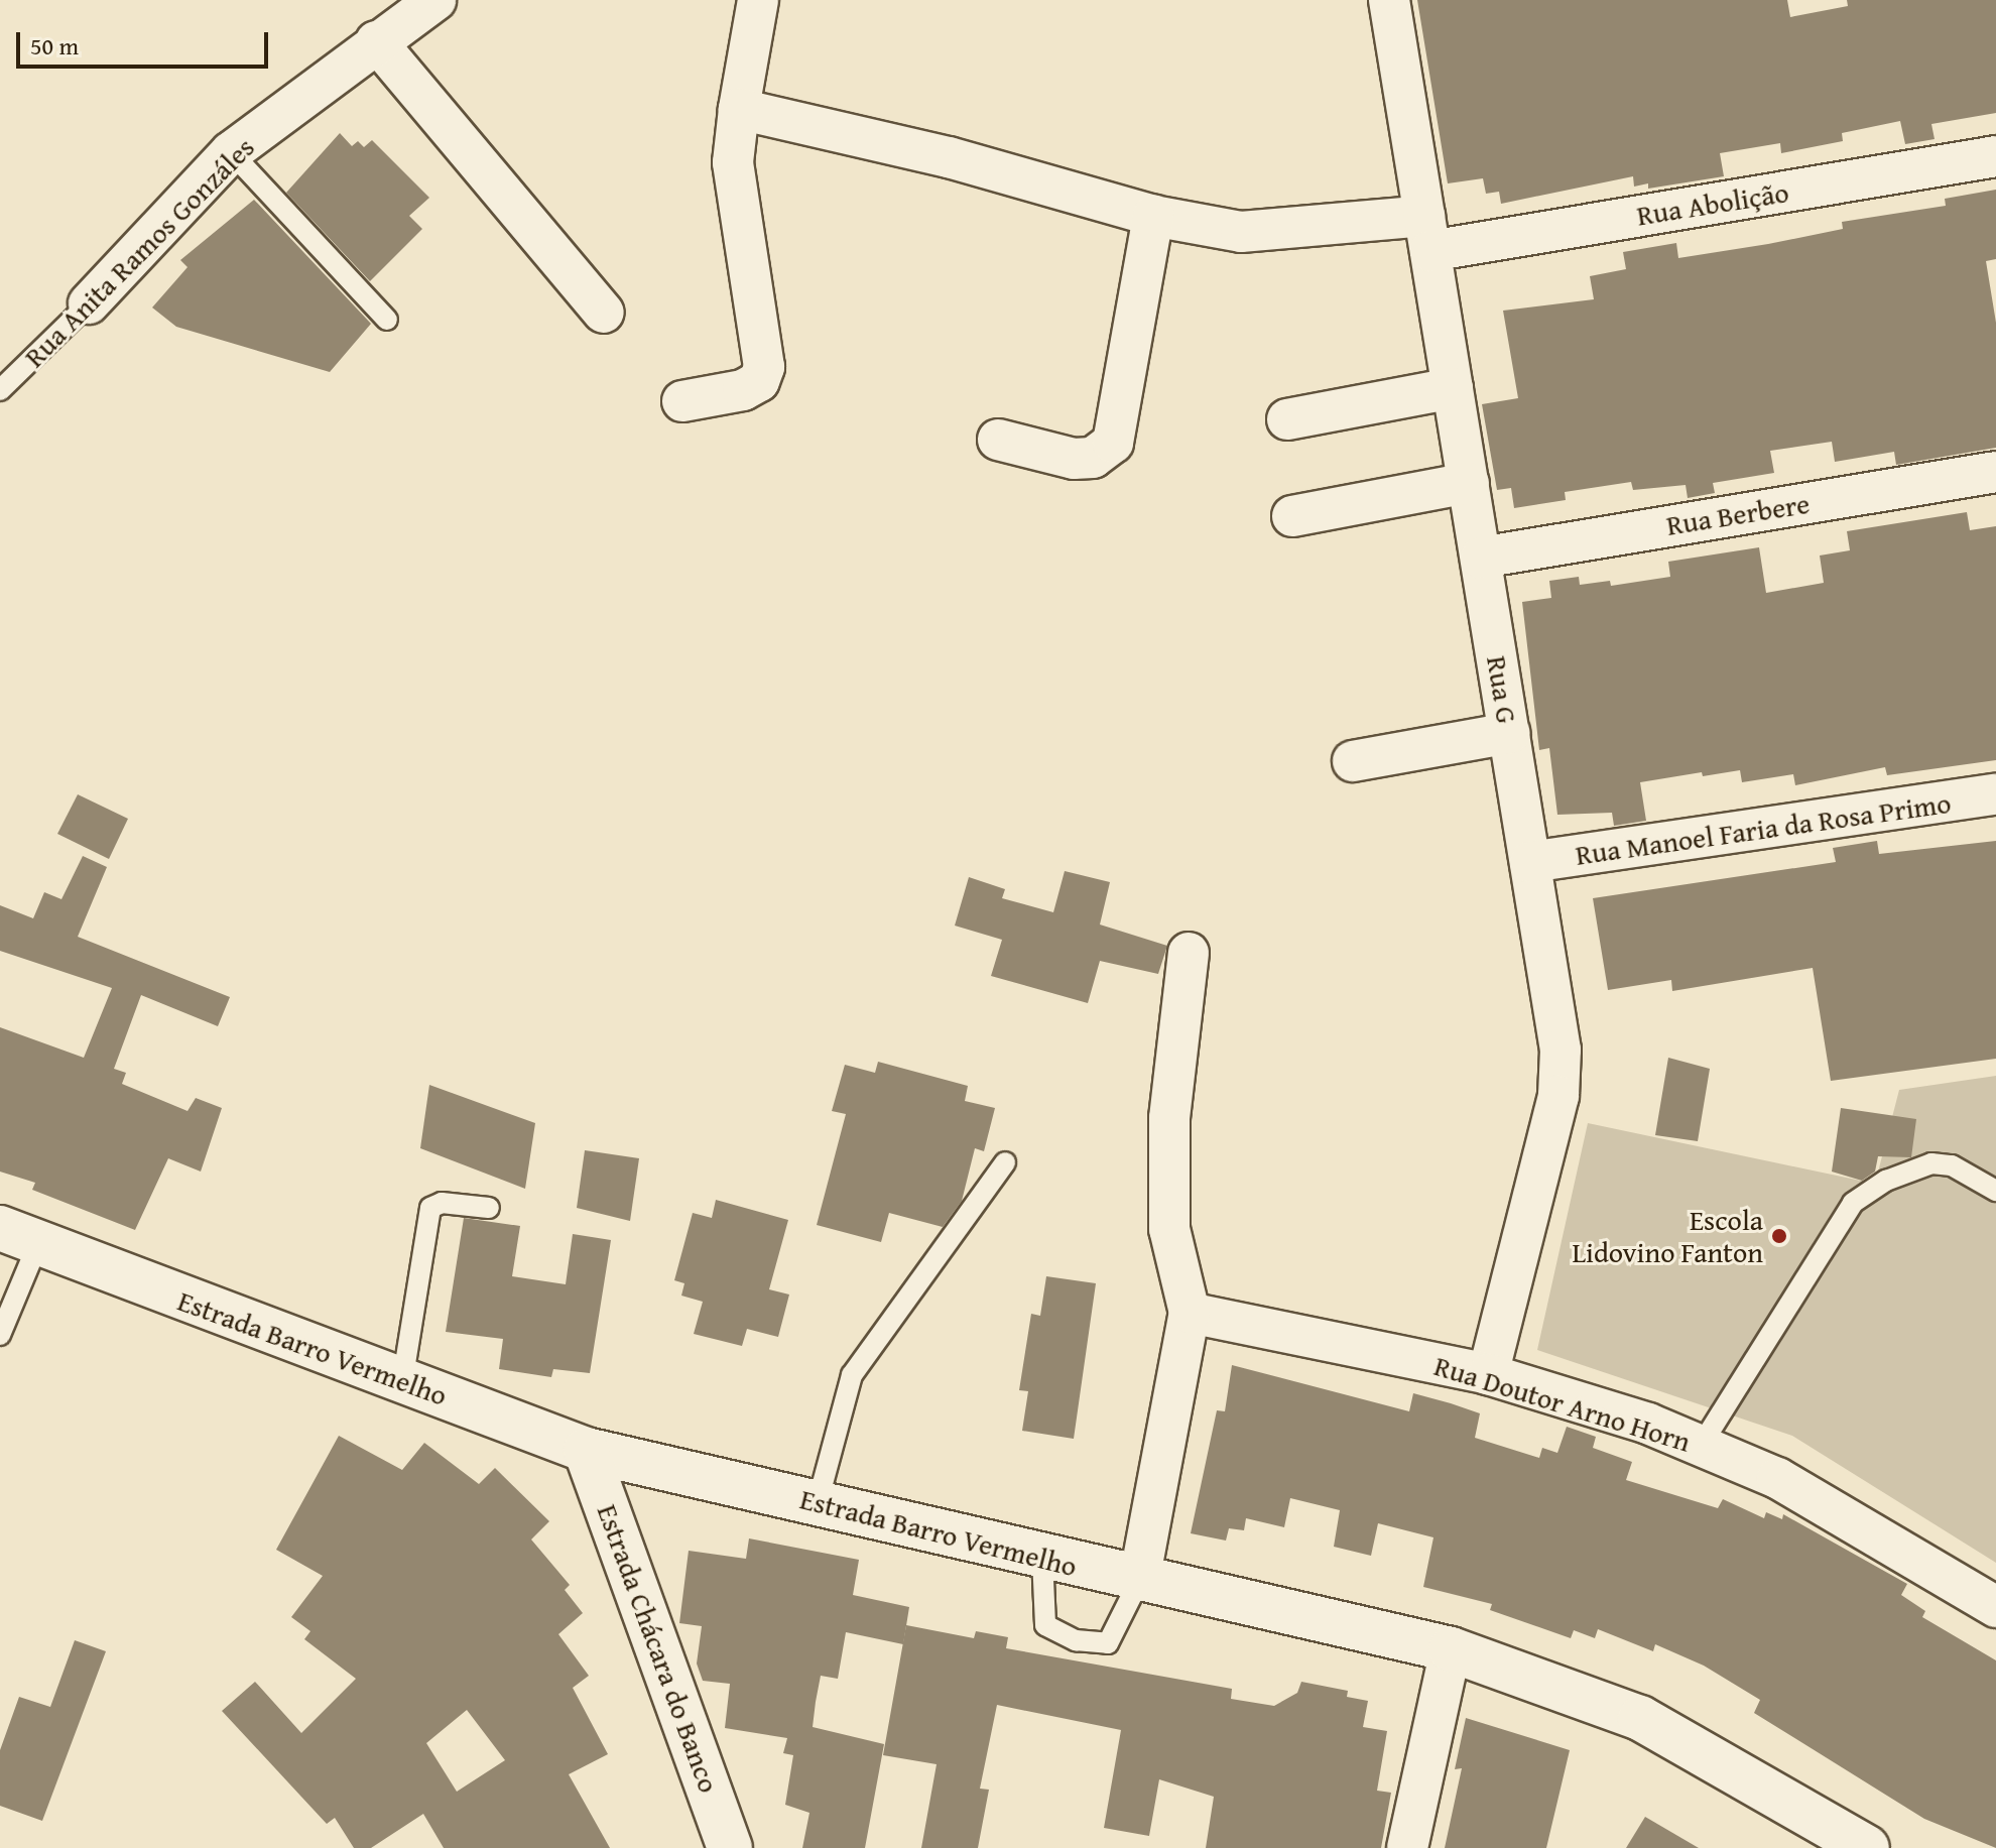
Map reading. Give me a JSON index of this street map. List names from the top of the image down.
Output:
{
  "streets": {
    "street": [
      "Rua Abolição",
      "Rua Anita Ramos Gonzáles",
      "Rua Berbere",
      "Rua G",
      "Rua Manoel Faria da Rosa Primo",
      "Estrada Barro Vermelho",
      "Rua Doutor Arno Horn",
      "Estrada Chácara do Banco"
    ]
  },
  "crossings": [
    ["Rua Abolição", "Rua G"],
    ["Rua Berbere", "Rua G"],
    ["Rua G", "Rua Manoel Faria da Rosa Primo"],
    ["Rua G", "Rua Doutor Arno Horn"],
    ["Estrada Barro Vermelho", "Estrada Chácara do Banco"]
  ],
  "places": ["Escola Lidovino Fanton"],
  "scale_bar": "50 m"
}
